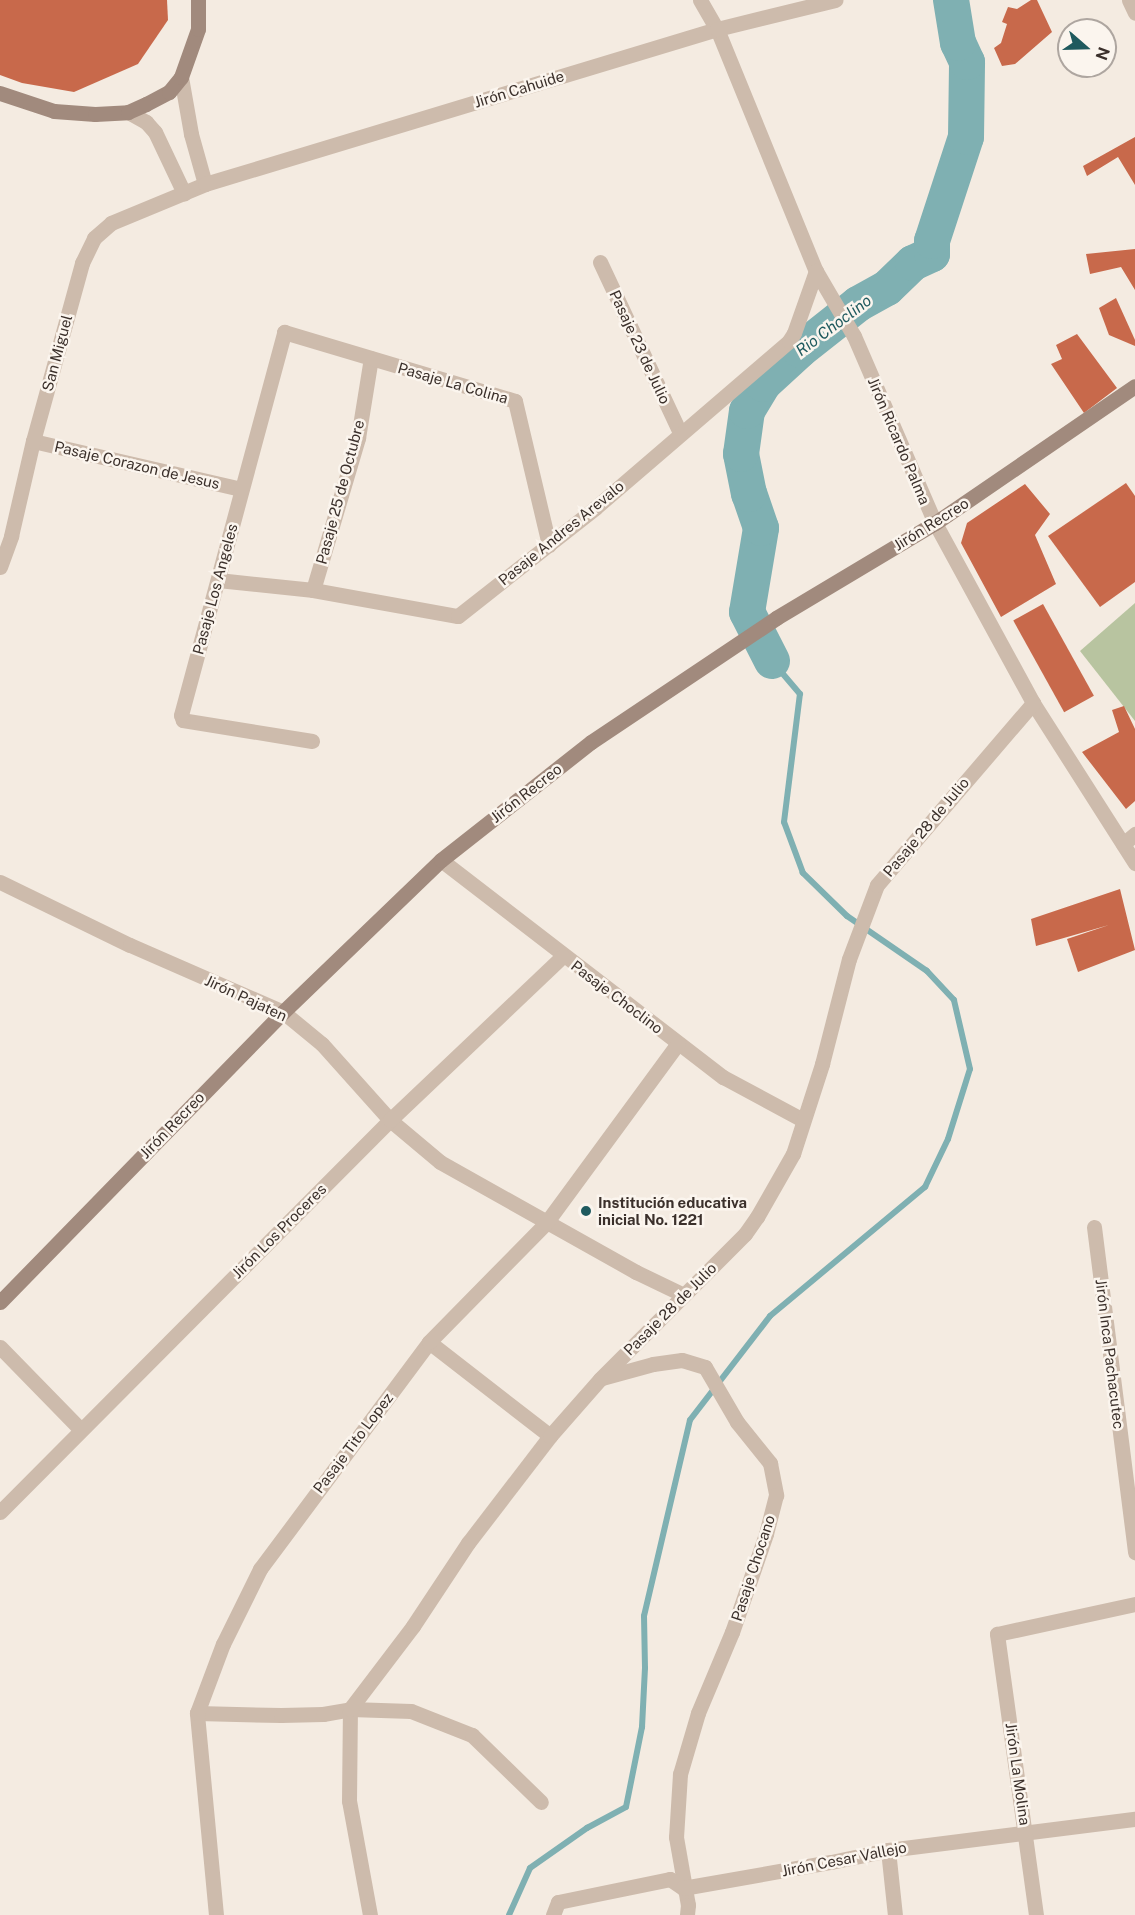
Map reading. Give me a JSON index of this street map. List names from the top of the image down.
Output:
{
  "streets": {
    "main road": ["Jirón Recreo"],
    "street": [
      "Jirón Cahuide",
      "Pasaje 23 de Julio",
      "San Miguel",
      "Pasaje La Colina",
      "Jirón Ricardo Palma",
      "Pasaje Corazon de Jesus",
      "Pasaje 25 de Octubre",
      "Pasaje Andres Arevalo",
      "Pasaje Los Angeles",
      "Pasaje 28 de Julio",
      "Pasaje Choclino",
      "Jirón Pajaten",
      "Jirón Los Proceres",
      "Jirón Inca Pachacutec",
      "Pasaje Tito Lopez",
      "Pasaje Chocano",
      "Jirón La Molina",
      "Jirón Cesar Vallejo"
    ]
  },
  "crossings": [
    ["Jirón Cahuide", "San Miguel"],
    ["Jirón Cahuide", "Jirón Ricardo Palma"],
    ["Pasaje 23 de Julio", "Pasaje Andres Arevalo"],
    ["San Miguel", "Pasaje Corazon de Jesus"],
    ["Pasaje La Colina", "Pasaje 25 de Octubre"],
    ["Pasaje La Colina", "Pasaje Andres Arevalo"],
    ["Pasaje La Colina", "Pasaje Los Angeles"],
    ["Jirón Ricardo Palma", "Jirón Recreo"],
    ["Jirón Ricardo Palma", "Pasaje Andres Arevalo"],
    ["Jirón Ricardo Palma", "Pasaje 28 de Julio"],
    ["Pasaje Corazon de Jesus", "Pasaje Los Angeles"],
    ["Pasaje 25 de Octubre", "Pasaje Andres Arevalo"],
    ["Jirón Recreo", "Pasaje Choclino"],
    ["Jirón Recreo", "Jirón Pajaten"],
    ["Pasaje Andres Arevalo", "Pasaje Los Angeles"],
    ["Pasaje 28 de Julio", "Pasaje Choclino"],
    ["Pasaje 28 de Julio", "Jirón Pajaten"],
    ["Pasaje 28 de Julio", "Pasaje Chocano"],
    ["Pasaje Choclino", "Jirón Los Proceres"],
    ["Pasaje Choclino", "Pasaje Tito Lopez"],
    ["Jirón Pajaten", "Jirón Los Proceres"],
    ["Jirón Pajaten", "Pasaje Tito Lopez"],
    ["Pasaje Chocano", "Jirón Cesar Vallejo"],
    ["Jirón La Molina", "Jirón Cesar Vallejo"]
  ],
  "water": ["Rio Choclino"],
  "places": ["Institución educativa inicial No. 1221"],
  "north": "right"
}
